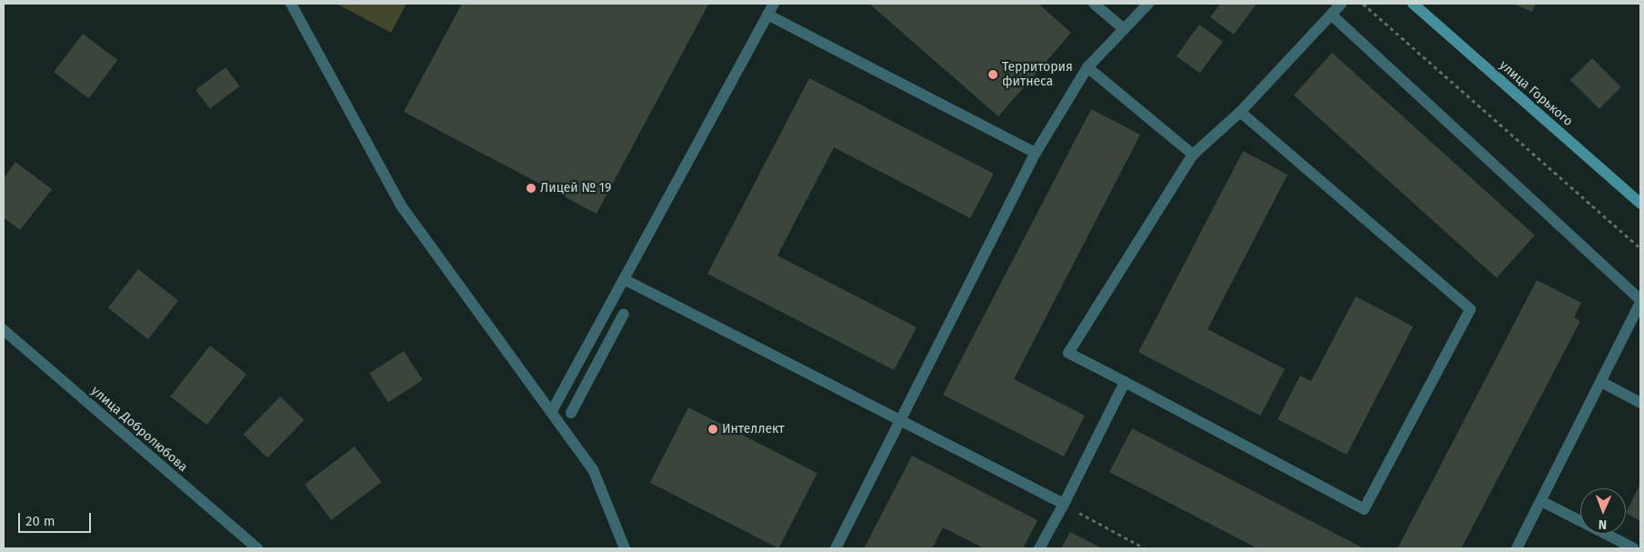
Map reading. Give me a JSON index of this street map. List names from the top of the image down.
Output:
{
  "streets": {
    "main road": ["улица Горького"],
    "street": ["улица Добролюбова"]
  },
  "places": ["Территория фитнеса", "Лицей № 19", "Интеллект"],
  "scale_bar": "20 m",
  "north": "bottom"
}
